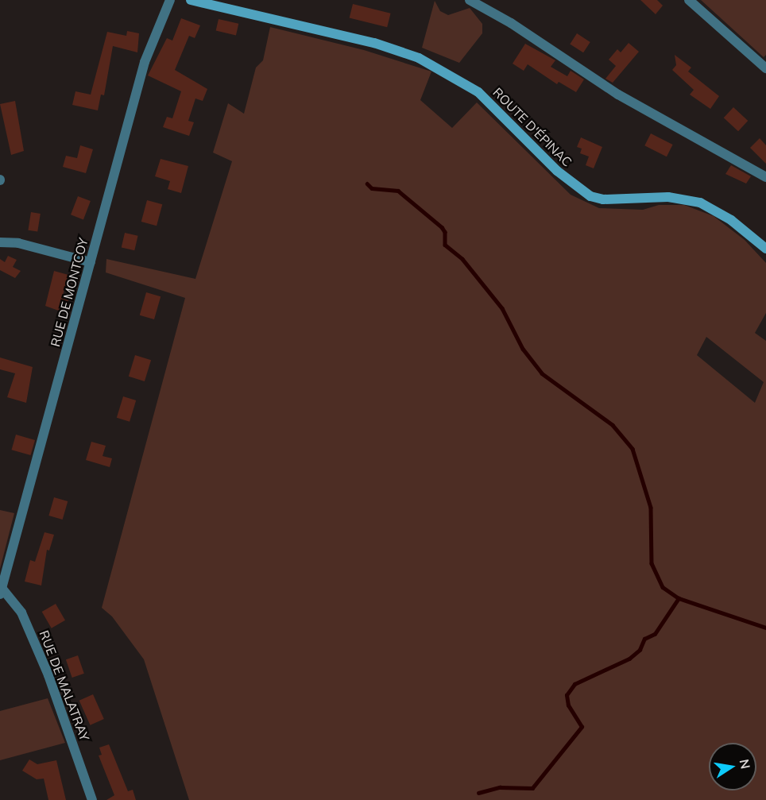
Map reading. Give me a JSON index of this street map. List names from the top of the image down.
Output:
{
  "streets": {
    "main road": ["ROUTE D'ÉPINAC"],
    "street": ["RUE DE MONTCOY", "RUE DE MALATRAY"]
  },
  "crossings": [
    ["RUE DE MONTCOY", "RUE DE MALATRAY"]
  ],
  "north": "right"
}
